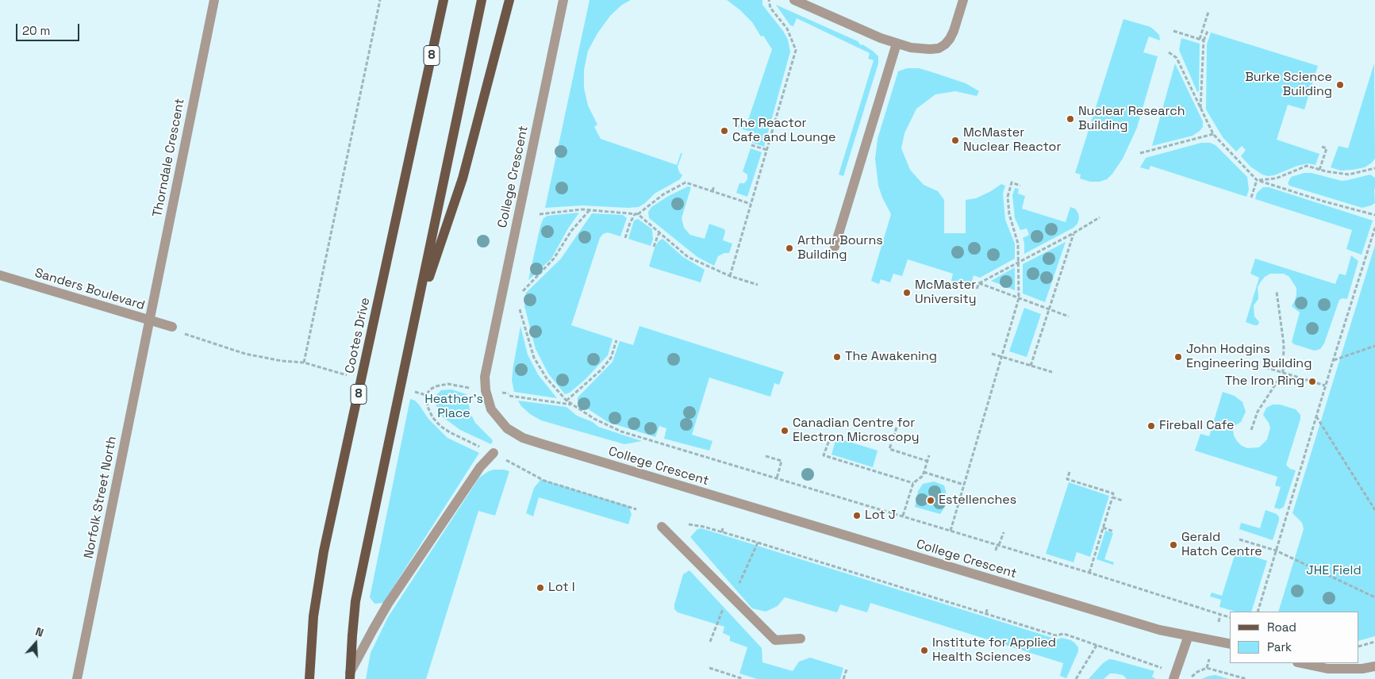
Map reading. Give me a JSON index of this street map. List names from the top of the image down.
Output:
{
  "streets": {
    "main road": ["8", "Cootes Drive"],
    "street": [
      "Thorndale Crescent",
      "College Crescent",
      "Sanders Boulevard",
      "Norfolk Street North"
    ]
  },
  "crossings": [
    ["Thorndale Crescent", "Sanders Boulevard"],
    ["Thorndale Crescent", "Norfolk Street North"],
    ["Sanders Boulevard", "Norfolk Street North"]
  ],
  "parks": ["Heather’s Place", "JHE Field"],
  "places": [
    "Burke Science Building",
    "Nuclear Research Building",
    "The Reactor Cafe and Lounge",
    "McMaster Nuclear Reactor",
    "Arthur Bourns Building",
    "McMaster University",
    "The Awakening",
    "John Hodgins Engineering Building",
    "The Iron Ring",
    "Fireball Cafe",
    "Canadian Centre for Electron Microscopy",
    "Estellenches",
    "Lot J",
    "Gerald Hatch Centre",
    "Lot I",
    "Institute for Applied Health Sciences"
  ],
  "legend": ["Road", "Park"],
  "scale_bar": "20 m",
  "north": "top"
}
